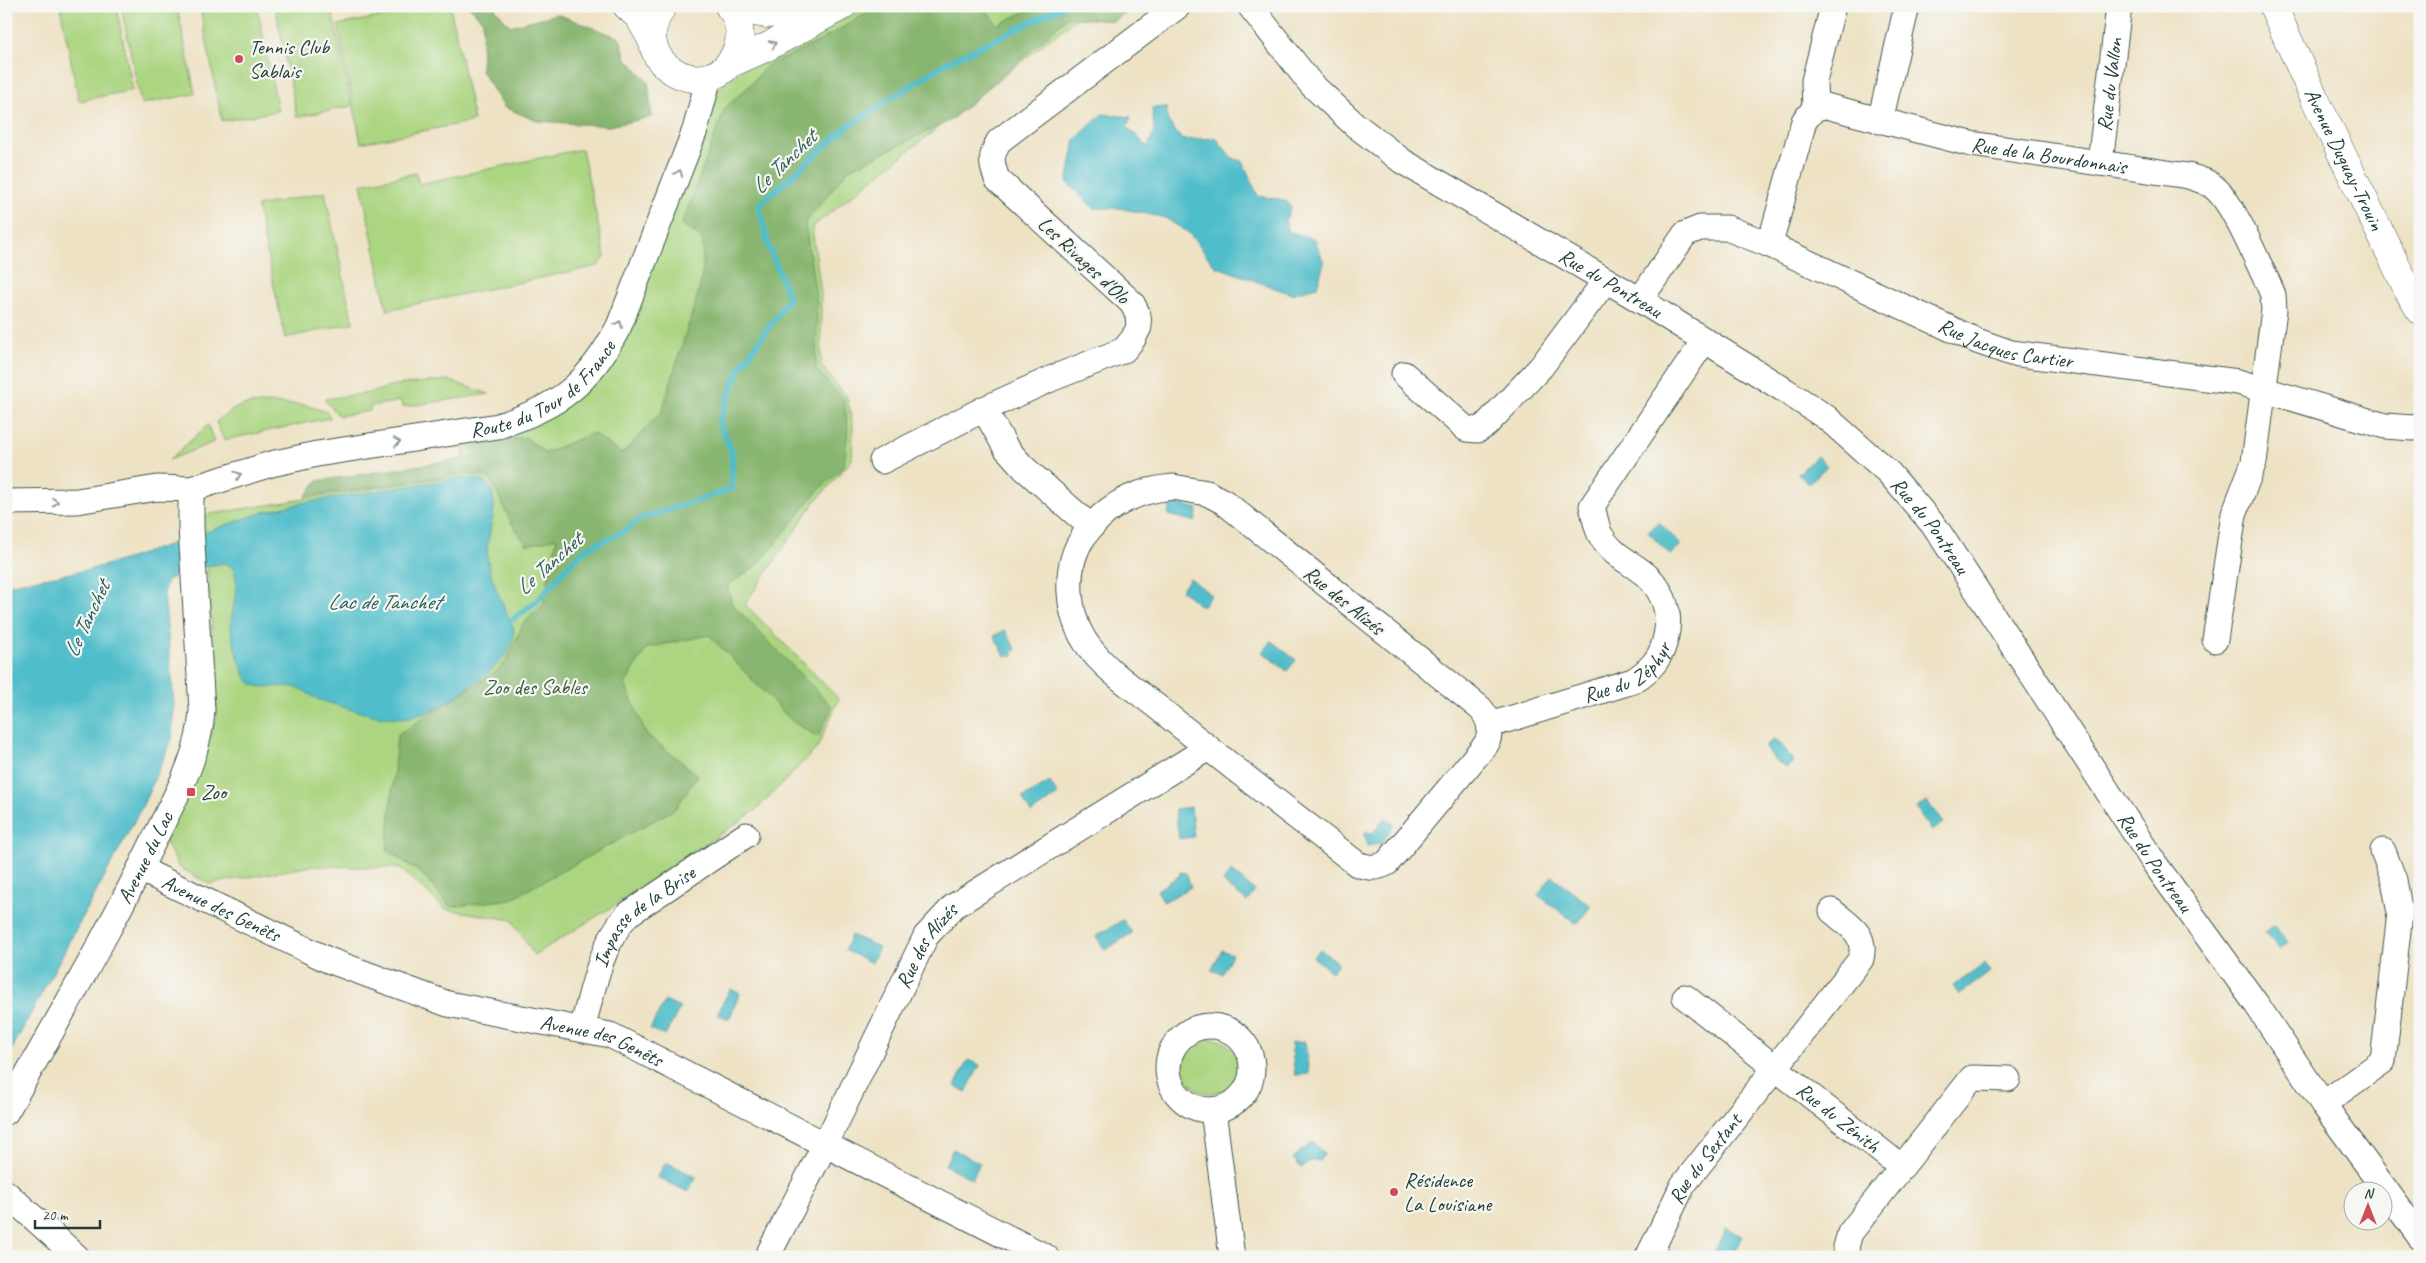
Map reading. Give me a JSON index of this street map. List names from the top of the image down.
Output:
{
  "streets": {
    "street": [
      "Rue du Vallon",
      "Rue de la Bourdonnais",
      "Avenue Duguay-Trouin",
      "Les Rivages d'Olo",
      "Rue du Pontreau",
      "Rue Jacques Cartier",
      "Route du Tour de France",
      "Rue des Alizés",
      "Rue du Zéphyr",
      "Avenue du Lac",
      "Avenue des Genêts",
      "Impasse de la Brise",
      "Rue du Zénith",
      "Rue du Sextant"
    ]
  },
  "crossings": [
    ["Rue du Vallon", "Rue de la Bourdonnais"],
    ["Rue de la Bourdonnais", "Rue Jacques Cartier"],
    ["Rue du Pontreau", "Rue Jacques Cartier"],
    ["Rue du Pontreau", "Rue du Zéphyr"],
    ["Route du Tour de France", "Avenue du Lac"],
    ["Rue des Alizés", "Rue du Zéphyr"],
    ["Rue des Alizés", "Avenue des Genêts"],
    ["Avenue du Lac", "Avenue des Genêts"],
    ["Avenue des Genêts", "Impasse de la Brise"],
    ["Rue du Zénith", "Rue du Sextant"]
  ],
  "one_way": ["Route du Tour de France"],
  "water": ["Le Tanchet", "Lac de Tanchet"],
  "parks": ["Zoo des Sables"],
  "places": {
    "other": ["Tennis Club Sablais", "Résidence La Louisiane"],
    "transit": ["Zoo"]
  },
  "scale_bar": "20 m",
  "north": "top"
}
